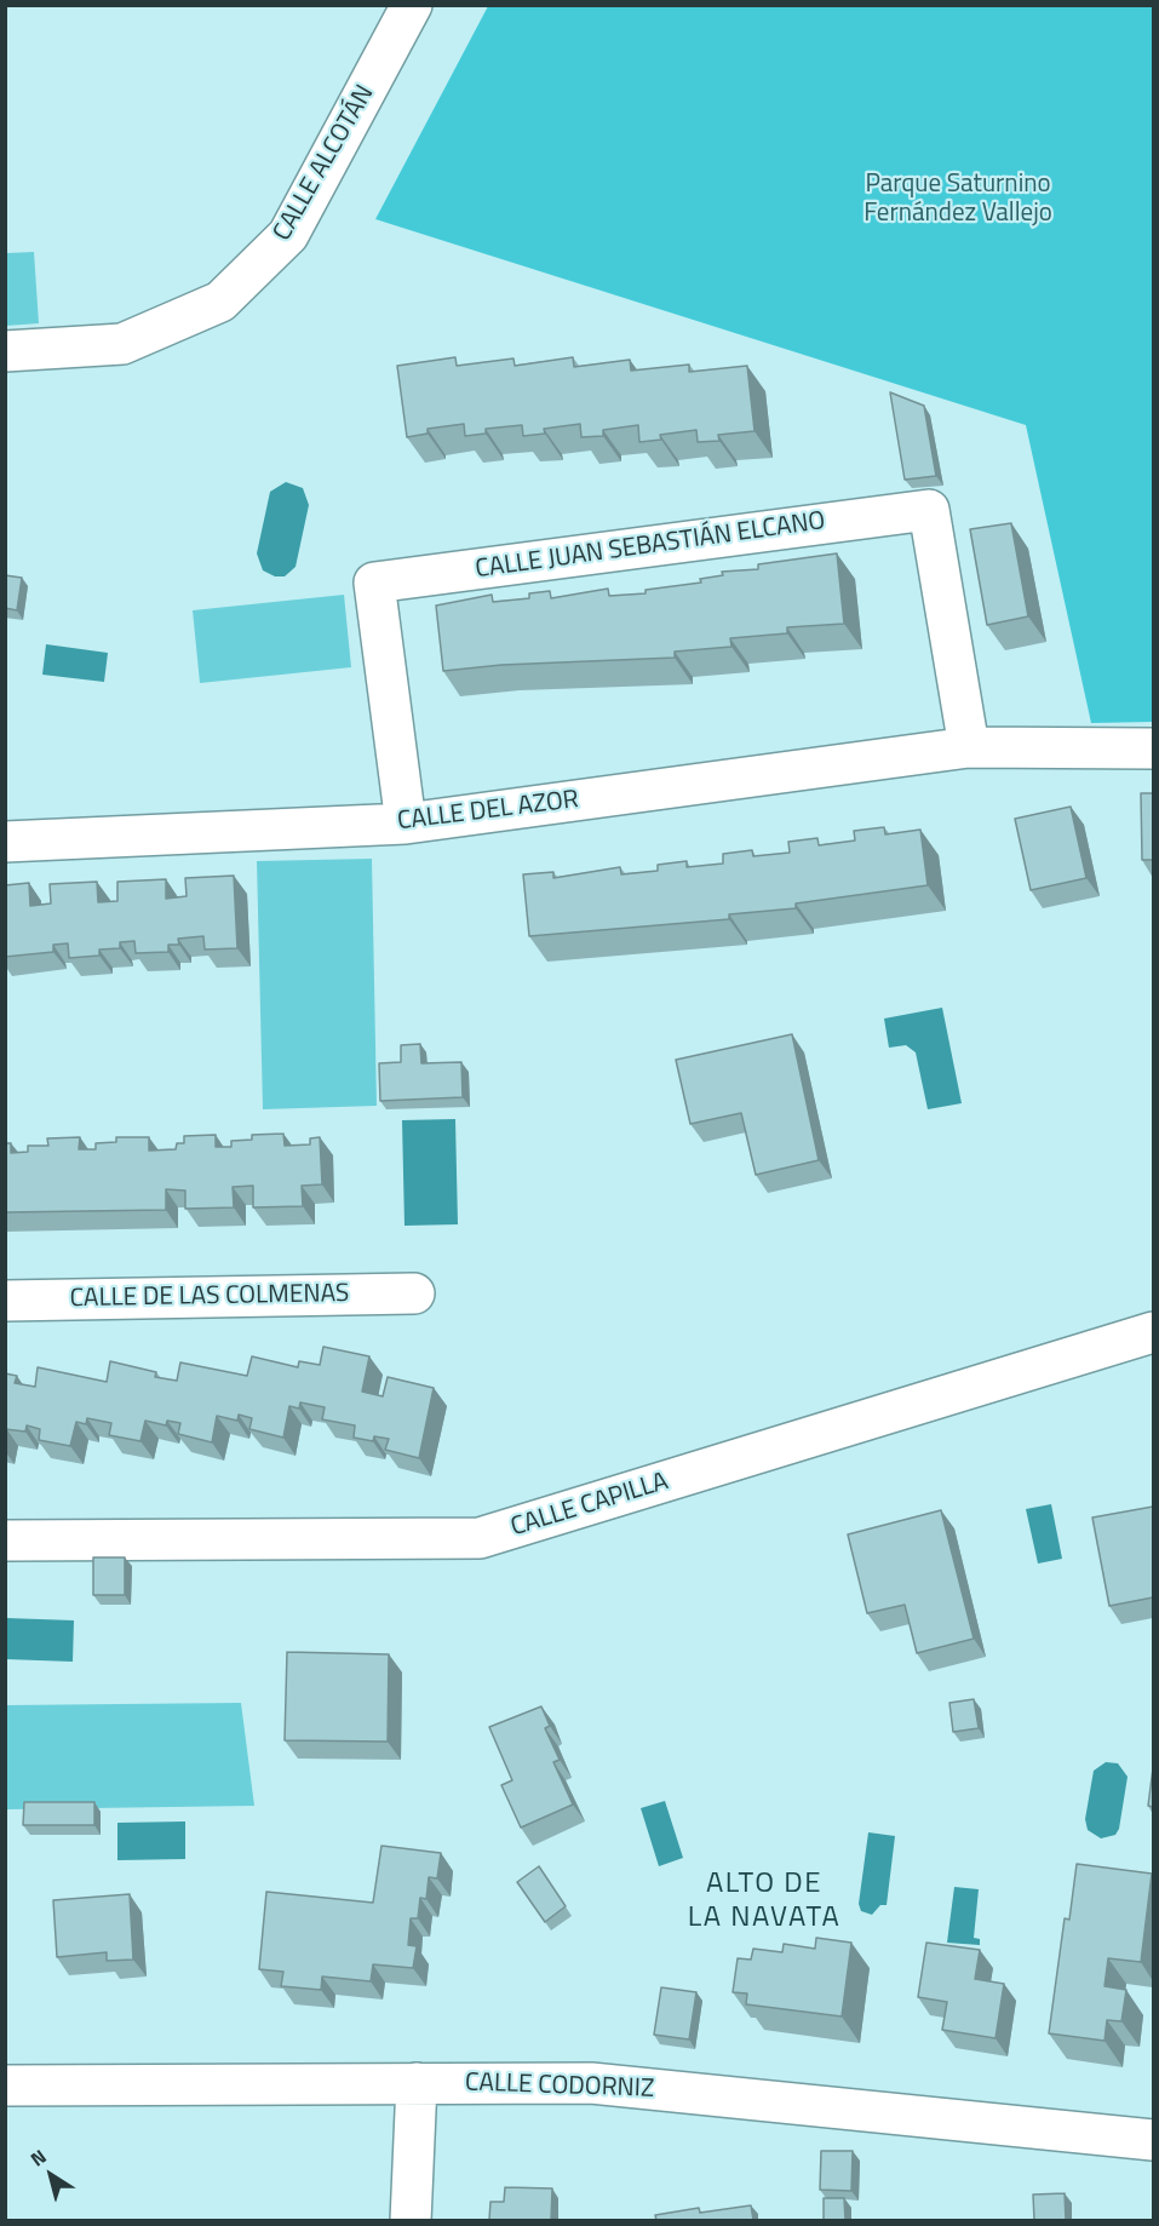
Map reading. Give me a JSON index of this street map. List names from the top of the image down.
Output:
{
  "streets": {
    "street": [
      "CALLE ALCOTÁN",
      "CALLE JUAN SEBASTIÁN ELCANO",
      "CALLE DEL AZOR",
      "CALLE DE LAS COLMENAS",
      "CALLE CAPILLA",
      "CALLE CODORNIZ"
    ]
  },
  "crossings": [
    ["CALLE JUAN SEBASTIÁN ELCANO", "CALLE DEL AZOR"]
  ],
  "districts": ["ALTO DE LA NAVATA"],
  "parks": ["Parque Saturnino Fernández Vallejo"],
  "north": "top left"
}
